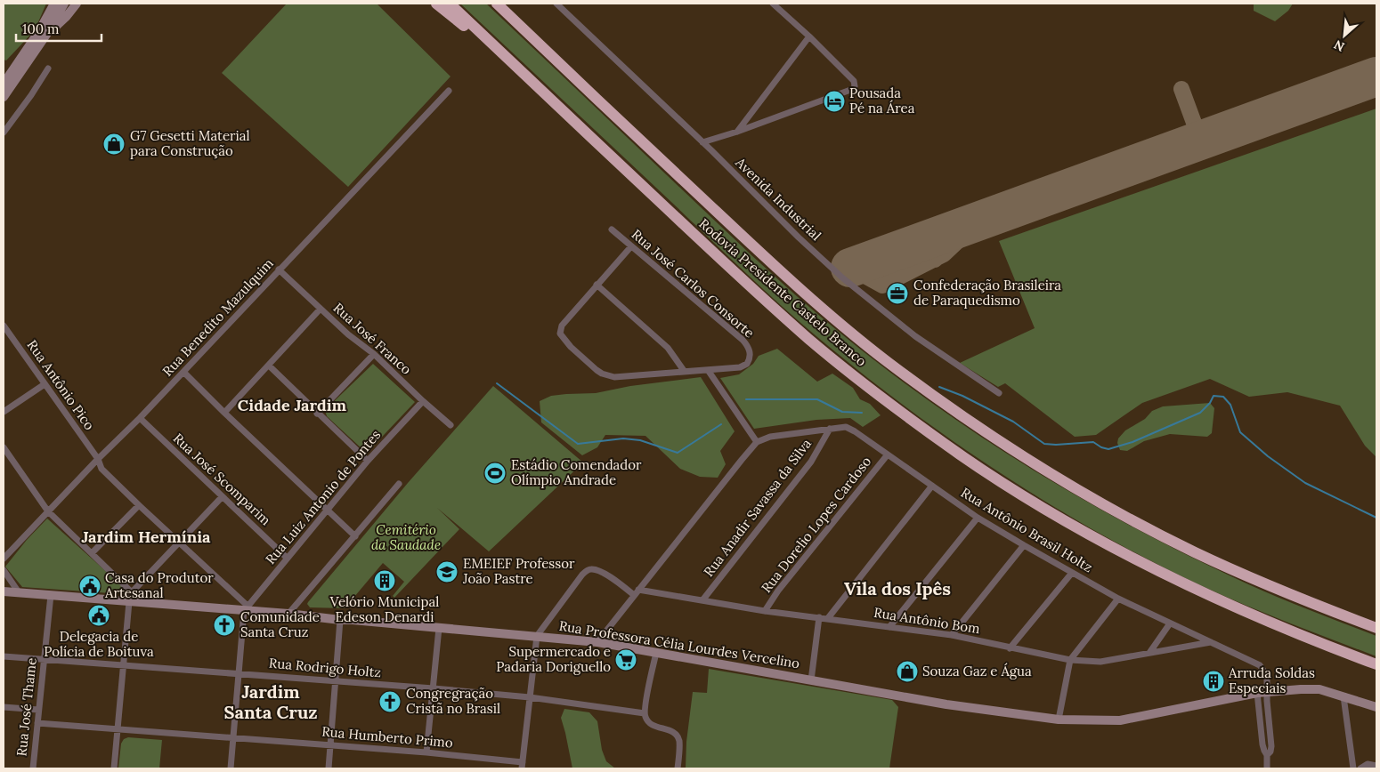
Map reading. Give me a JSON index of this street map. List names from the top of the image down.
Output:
{
  "streets": {
    "highway": ["Rodovia Presidente Castelo Branco"],
    "main road": ["Rua Professora Célia Lourdes Vercelino"],
    "street": [
      "Avenida Industrial",
      "Rua José Carlos Consorte",
      "Rua Benedito Mazulquim",
      "Rua José Franco",
      "Rua Antônio Pico",
      "Rua José Scomparim",
      "Rua Luiz Antonio de Pontes",
      "Rua Anadir Savassa da Silva",
      "Rua Dorelio Lopes Cardoso",
      "Rua Antônio Brasil Holtz",
      "Rua Antônio Bom",
      "Rua Rodrigo Holtz",
      "Rua José Thame",
      "Rua Humberto Primo"
    ]
  },
  "crossings": [
    ["Rua Benedito Mazulquim", "Rua José Franco"],
    ["Rua Benedito Mazulquim", "Rua Antônio Pico"],
    ["Rua Benedito Mazulquim", "Rua José Scomparim"],
    ["Rua José Franco", "Rua Luiz Antonio de Pontes"],
    ["Rua Antônio Pico", "Rua Luiz Antonio de Pontes"],
    ["Rua Antônio Pico", "Rua Professora Célia Lourdes Vercelino"],
    ["Rua José Scomparim", "Rua Luiz Antonio de Pontes"],
    ["Rua Luiz Antonio de Pontes", "Rua Professora Célia Lourdes Vercelino"],
    ["Rua Anadir Savassa da Silva", "Rua Antônio Brasil Holtz"],
    ["Rua Anadir Savassa da Silva", "Rua Antônio Bom"],
    ["Rua Dorelio Lopes Cardoso", "Rua Antônio Brasil Holtz"],
    ["Rua Dorelio Lopes Cardoso", "Rua Antônio Bom"],
    ["Rua Antônio Brasil Holtz", "Rua Antônio Bom"],
    ["Rua Antônio Brasil Holtz", "Rua Professora Célia Lourdes Vercelino"],
    ["Rua Professora Célia Lourdes Vercelino", "Rua José Thame"],
    ["Rua Rodrigo Holtz", "Rua José Thame"],
    ["Rua José Thame", "Rua Humberto Primo"]
  ],
  "districts": [
    "Cidade Jardim",
    "Jardim Hermínia",
    "Vila dos Ipês",
    "Jardim Santa Cruz"
  ],
  "parks": ["Cemitério da Saudade"],
  "places": {
    "hotel": ["Pousada Pé na Área"],
    "shop": ["G7 Gesetti Material para Construção", "Souza Gaz e Água"],
    "office": ["Confederação Brasileira de Paraquedismo"],
    "sports": ["Estádio Comendador Olímpio Andrade"],
    "school or university": ["EMEIEF Professor João Pastre"],
    "building": ["Velório Municipal Edeson Denardi", "Arruda Soldas Especiais"],
    "public building": ["Casa do Produtor Artesanal", "Delegacia de Polícia de Boituva"],
    "church": ["Comunidade Santa Cruz", "Congregração Cristã no Brasil"],
    "supermarket": ["Supermercado e Padaria Doriguello"]
  },
  "scale_bar": "100 m",
  "north": "bottom left"
}
